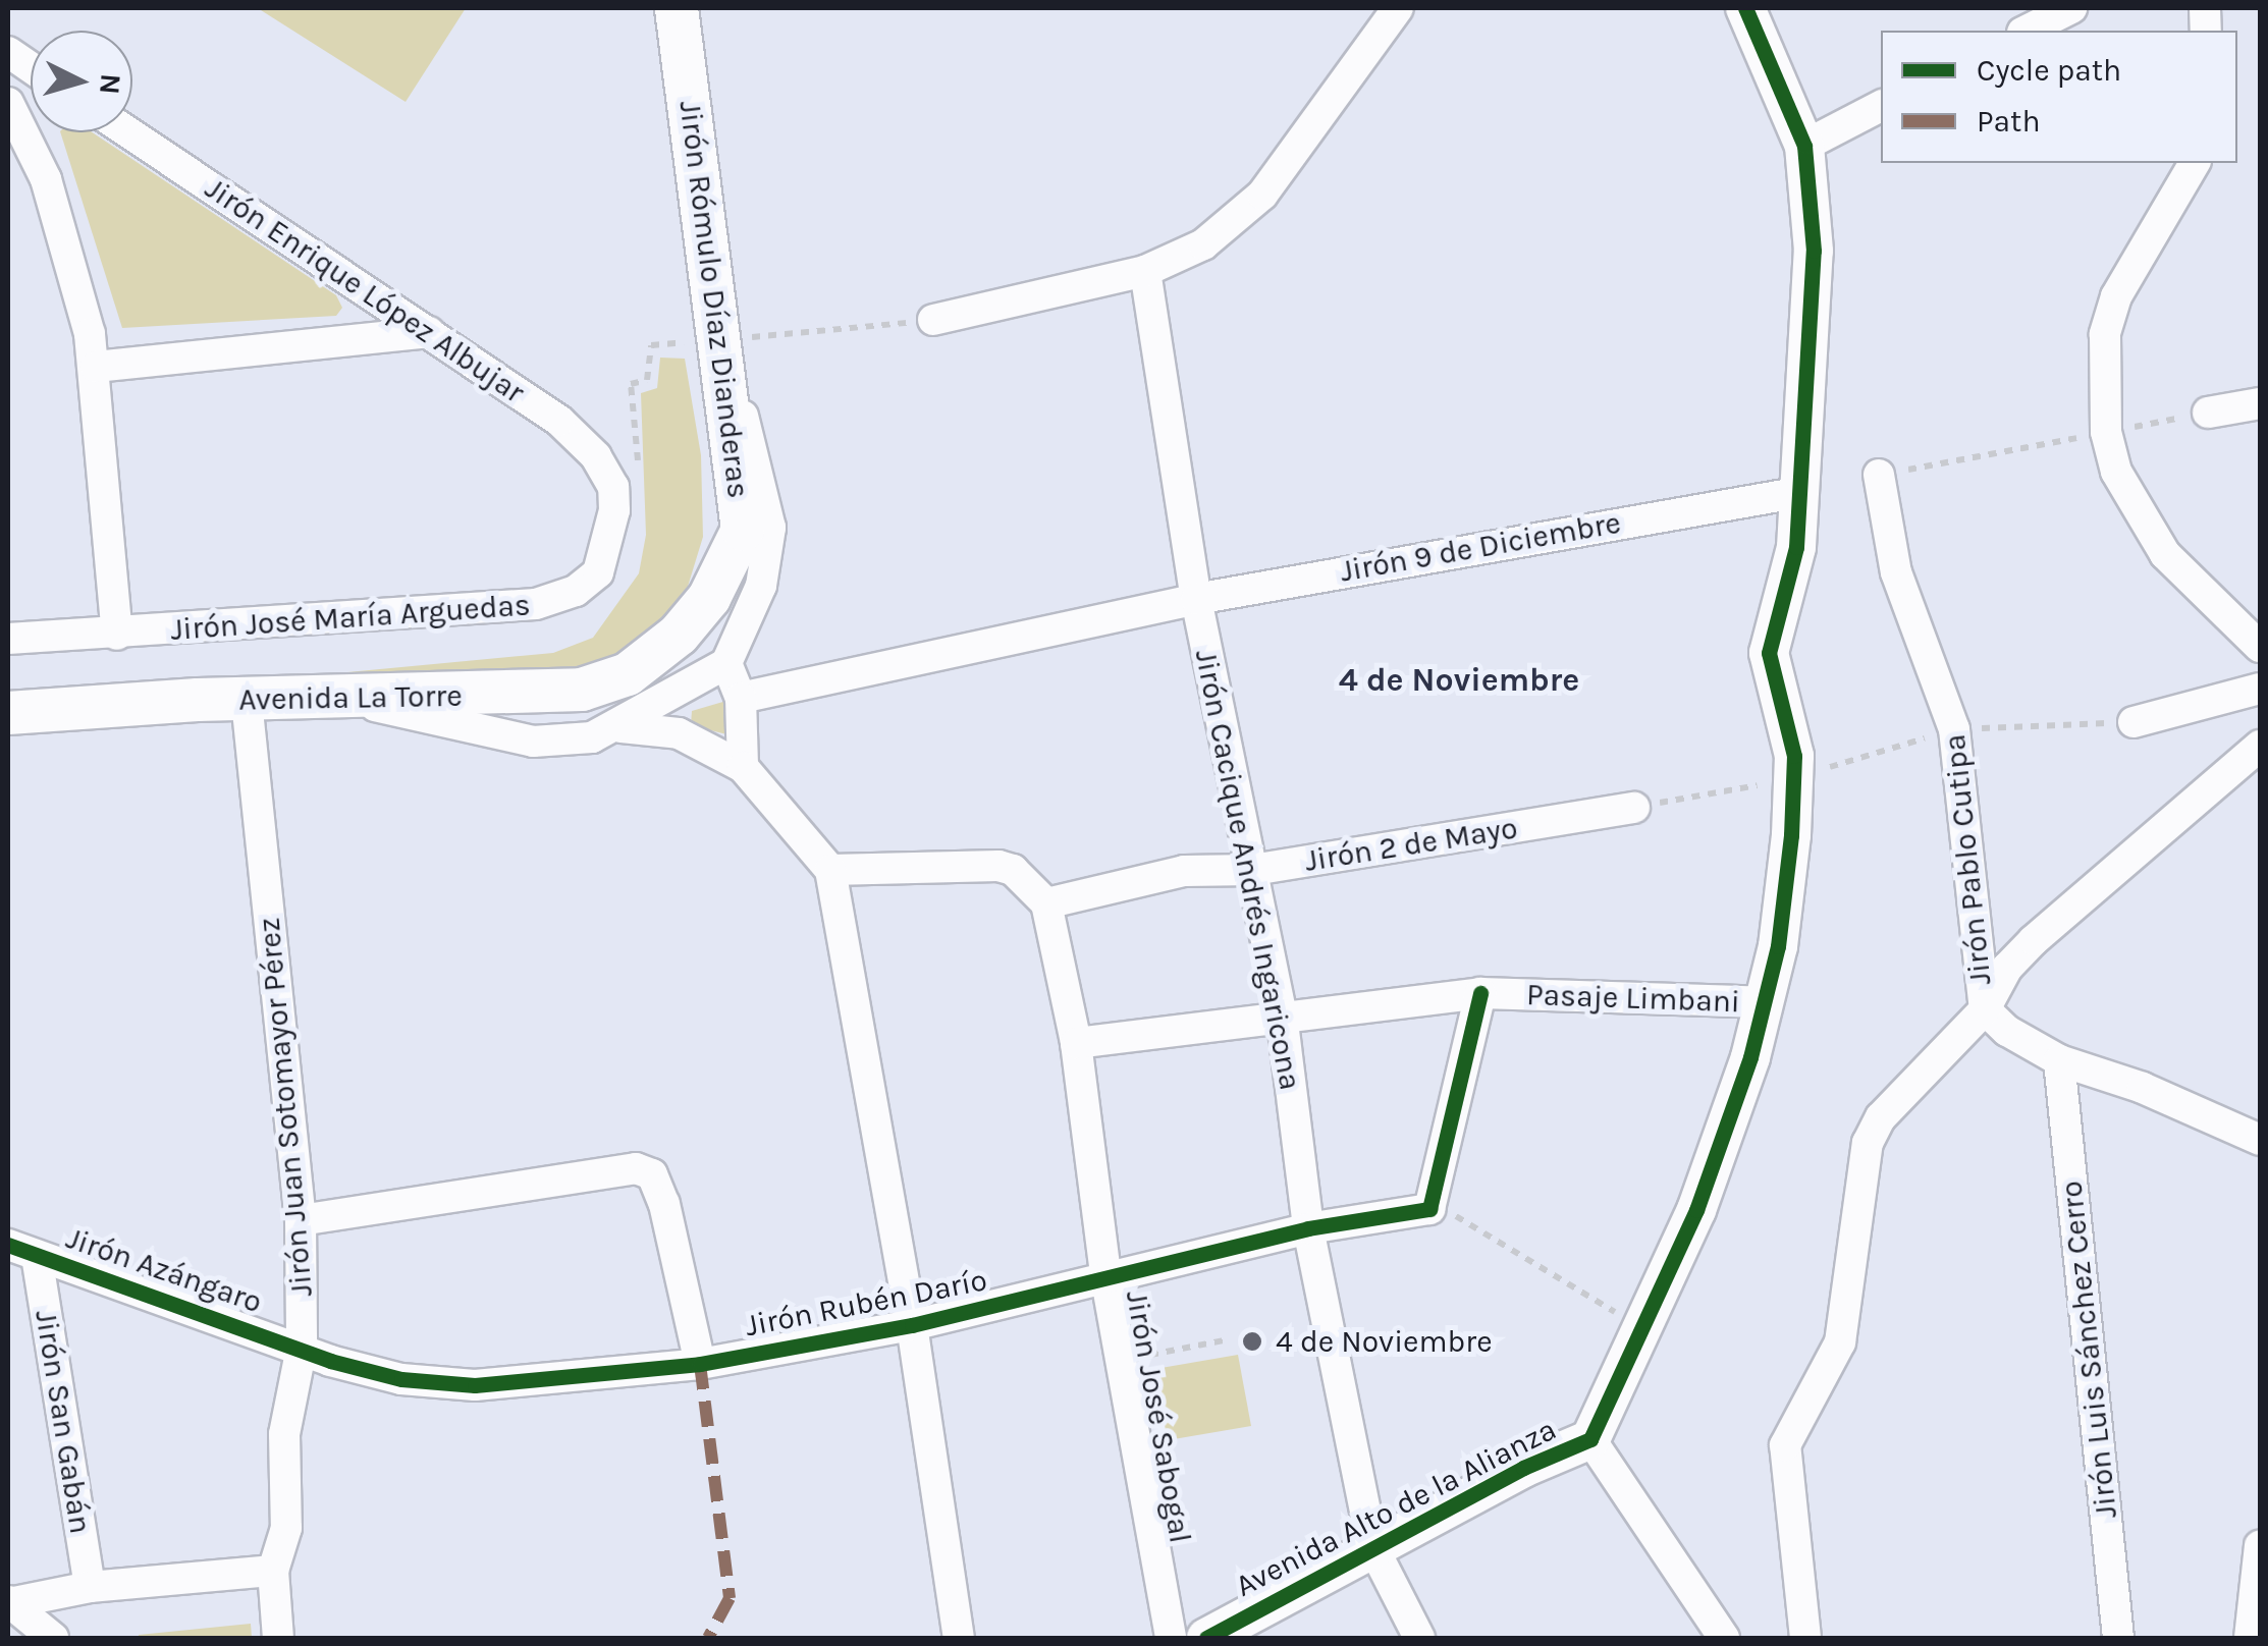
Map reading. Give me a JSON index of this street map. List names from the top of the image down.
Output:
{
  "streets": {
    "main road": ["Jirón Rómulo Díaz Dianderas", "Avenida La Torre"],
    "street": [
      "Jirón Enrique López Albujar",
      "Jirón 9 de Diciembre",
      "Jirón José María Arguedas",
      "Jirón 2 de Mayo",
      "Jirón Pablo Cutipa",
      "Jirón Cacique Andrés Ingaricona",
      "Pasaje Limbani",
      "Jirón Juan Sotomayor Pérez",
      "Jirón Azángaro",
      "Jirón Rubén Darío",
      "Jirón Luis Sánchez Cerro",
      "Jirón José Sabogal",
      "Jirón San Gabán",
      "Avenida Alto de la Alianza"
    ]
  },
  "crossings": [
    ["Jirón Enrique López Albujar", "Jirón José María Arguedas"],
    ["Jirón Rómulo Díaz Dianderas", "Avenida La Torre"],
    ["Jirón 9 de Diciembre", "Jirón Cacique Andrés Ingaricona"],
    ["Jirón 9 de Diciembre", "Avenida Alto de la Alianza"],
    ["Avenida La Torre", "Jirón Juan Sotomayor Pérez"],
    ["Jirón 2 de Mayo", "Jirón Cacique Andrés Ingaricona"],
    ["Jirón 2 de Mayo", "Jirón José Sabogal"],
    ["Jirón Pablo Cutipa", "Jirón Luis Sánchez Cerro"],
    ["Jirón Cacique Andrés Ingaricona", "Pasaje Limbani"],
    ["Jirón Cacique Andrés Ingaricona", "Jirón Rubén Darío"],
    ["Jirón Cacique Andrés Ingaricona", "Avenida Alto de la Alianza"],
    ["Pasaje Limbani", "Jirón José Sabogal"],
    ["Pasaje Limbani", "Avenida Alto de la Alianza"],
    ["Jirón Juan Sotomayor Pérez", "Jirón Azángaro"],
    ["Jirón Juan Sotomayor Pérez", "Jirón Rubén Darío"],
    ["Jirón Azángaro", "Jirón Rubén Darío"],
    ["Jirón Azángaro", "Jirón San Gabán"],
    ["Jirón Rubén Darío", "Jirón José Sabogal"]
  ],
  "districts": ["4 de Noviembre"],
  "places": ["4 de Noviembre"],
  "legend": ["Cycle path", "Path"],
  "north": "right"
}
